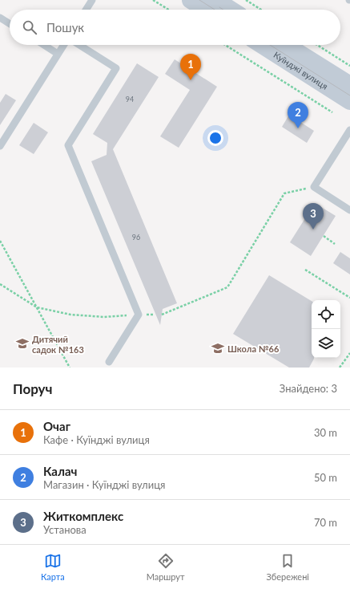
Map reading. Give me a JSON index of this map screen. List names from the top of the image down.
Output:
{
  "streets": {
    "main road": ["Куїнджі вулиця"]
  },
  "places": {
    "school or university": ["Дитячий садок №163", "Школа №66"]
  },
  "house_numbers": ["94", "96"],
  "page": {
    "search": "Пошук",
    "pins": ["1", "2", "3"],
    "heading": ["Поруч", "Знайдено: 3"],
    "list": [
      {
        "mark": "1",
        "name": "Очаг",
        "note": "Кафе · Куїнджі вулиця",
        "value": "30 m"
      },
      {
        "mark": "2",
        "name": "Калач",
        "note": "Магазин · Куїнджі вулиця",
        "value": "50 m"
      },
      {
        "mark": "3",
        "name": "Житкомплекс",
        "note": "Установа",
        "value": "70 m"
      }
    ],
    "nav": ["Карта", "Маршрут", "Збережені"]
  }
}
